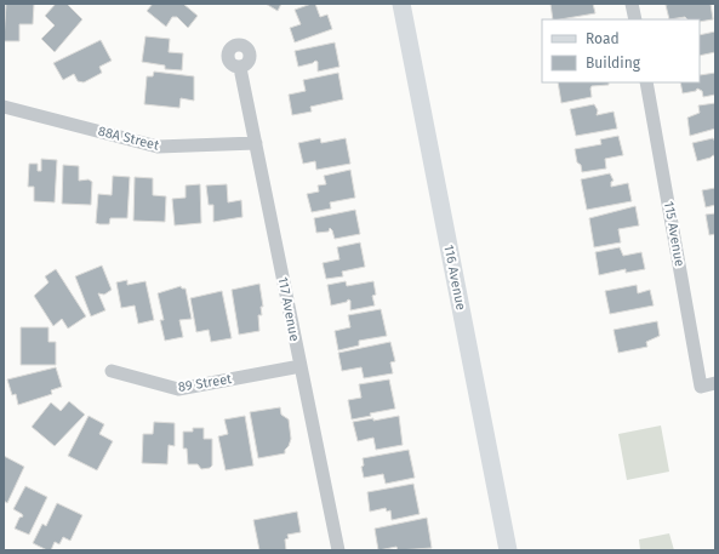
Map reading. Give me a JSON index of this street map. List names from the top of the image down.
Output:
{
  "streets": {
    "main road": ["116 Avenue"],
    "street": [
      "88A Street",
      "115 Avenue",
      "117 Avenue",
      "89 Street"
    ]
  },
  "crossings": [
    ["88A Street", "117 Avenue"],
    ["117 Avenue", "89 Street"]
  ],
  "legend": ["Road", "Building"]
}
